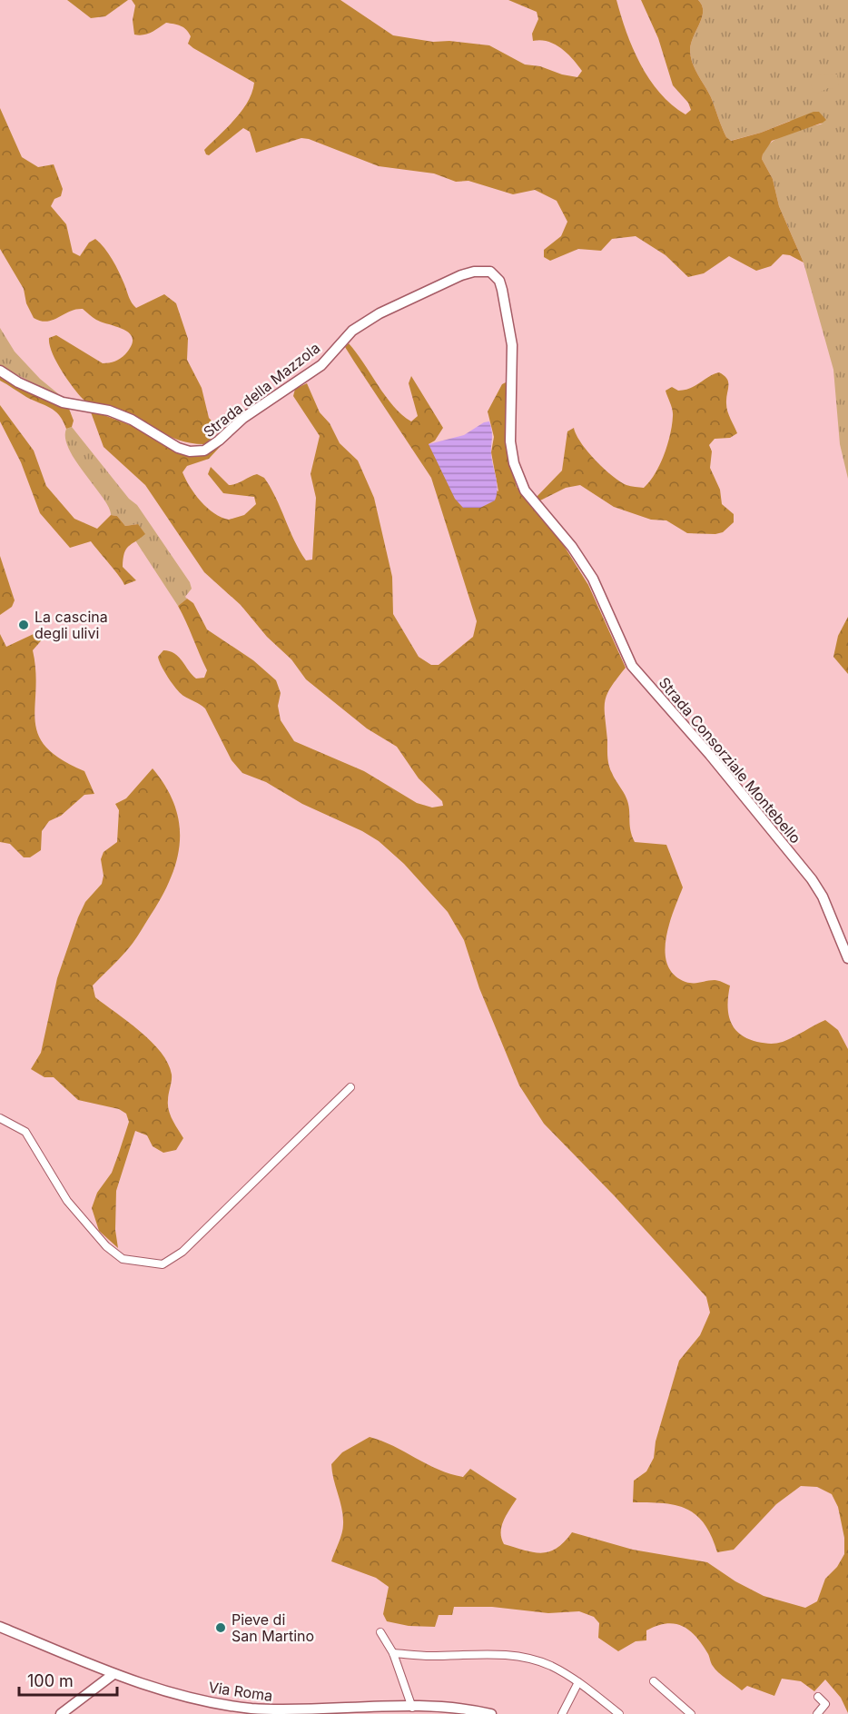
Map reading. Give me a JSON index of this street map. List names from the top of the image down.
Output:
{
  "streets": {
    "street": ["Strada della Mazzola", "Strada Consorziale Montebello", "Via Roma"]
  },
  "crossings": [
    ["Strada della Mazzola", "Strada Consorziale Montebello"]
  ],
  "places": ["La cascina degli ulivi", "Pieve di San Martino"],
  "scale_bar": "100 m"
}
